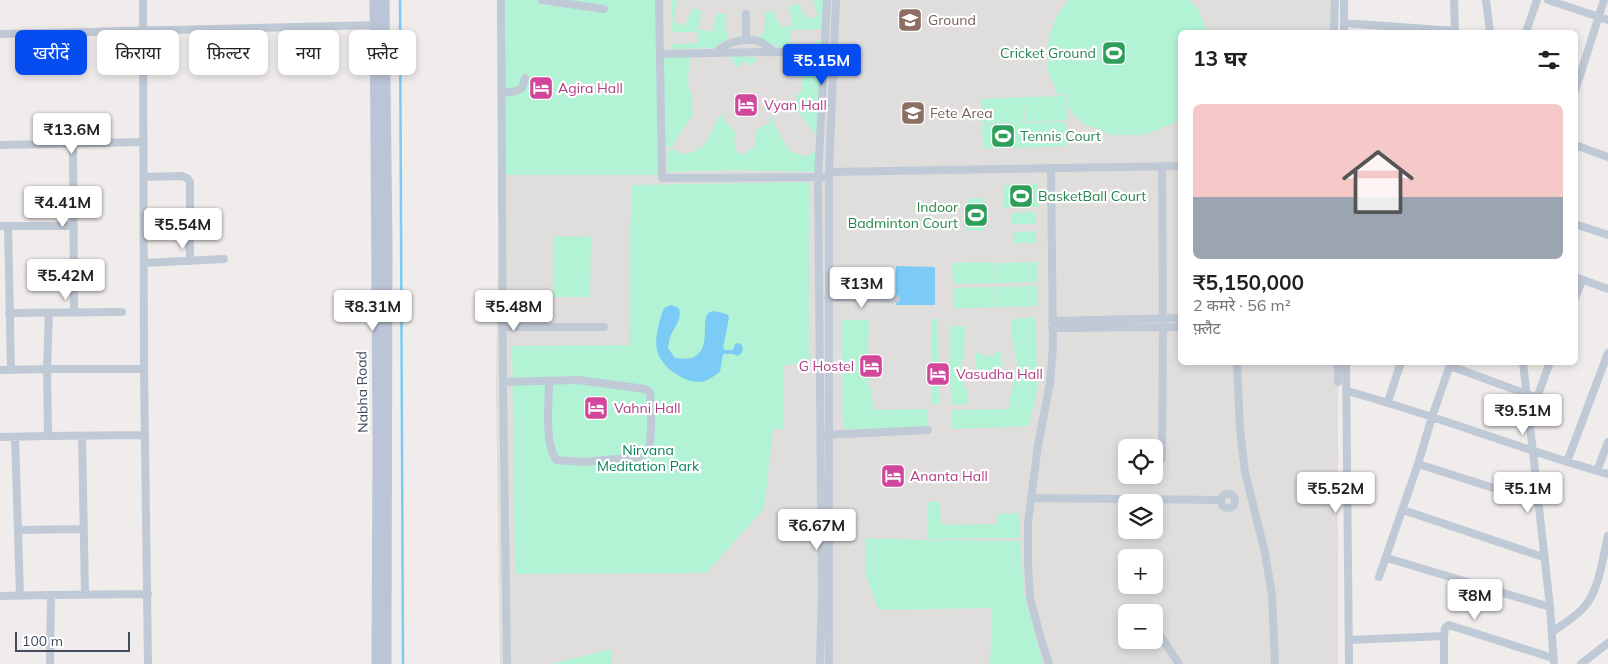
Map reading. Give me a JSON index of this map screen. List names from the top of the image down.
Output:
{
  "streets": {
    "main road": ["Nabha Road"]
  },
  "parks": ["Nirvana Meditation Park"],
  "places": {
    "school or university": ["Ground", "Fete Area"],
    "sports": [
      "Cricket Ground",
      "Tennis Court",
      "BasketBall Court",
      "Indoor Badminton Court"
    ],
    "hotel": [
      "Agira Hall",
      "Vyan Hall",
      "G Hostel",
      "Vasudha Hall",
      "Vahni Hall",
      "Ananta Hall"
    ]
  },
  "scale_bar": "100 m",
  "page": {
    "chip": [
      "खरीदें",
      "किराया",
      "फ़िल्टर",
      "नया",
      "फ़्लैट"
    ],
    "heading": "13 घर",
    "price": [
      "₹5.15M",
      "₹13.6M",
      "₹4.41M",
      "₹5.54M",
      "₹5.42M",
      "₹13M",
      "₹8.31M",
      "₹5.48M",
      "₹9.51M",
      "₹5.52M",
      "₹5.1M",
      "₹6.67M",
      "₹8M"
    ],
    "list": [
      {
        "name": "₹5,150,000",
        "note": "2 कमरे · 56 m² · फ़्लैट"
      }
    ],
    "map_buttons": ["+", "−"],
    "scale": "100 m"
  }
}
